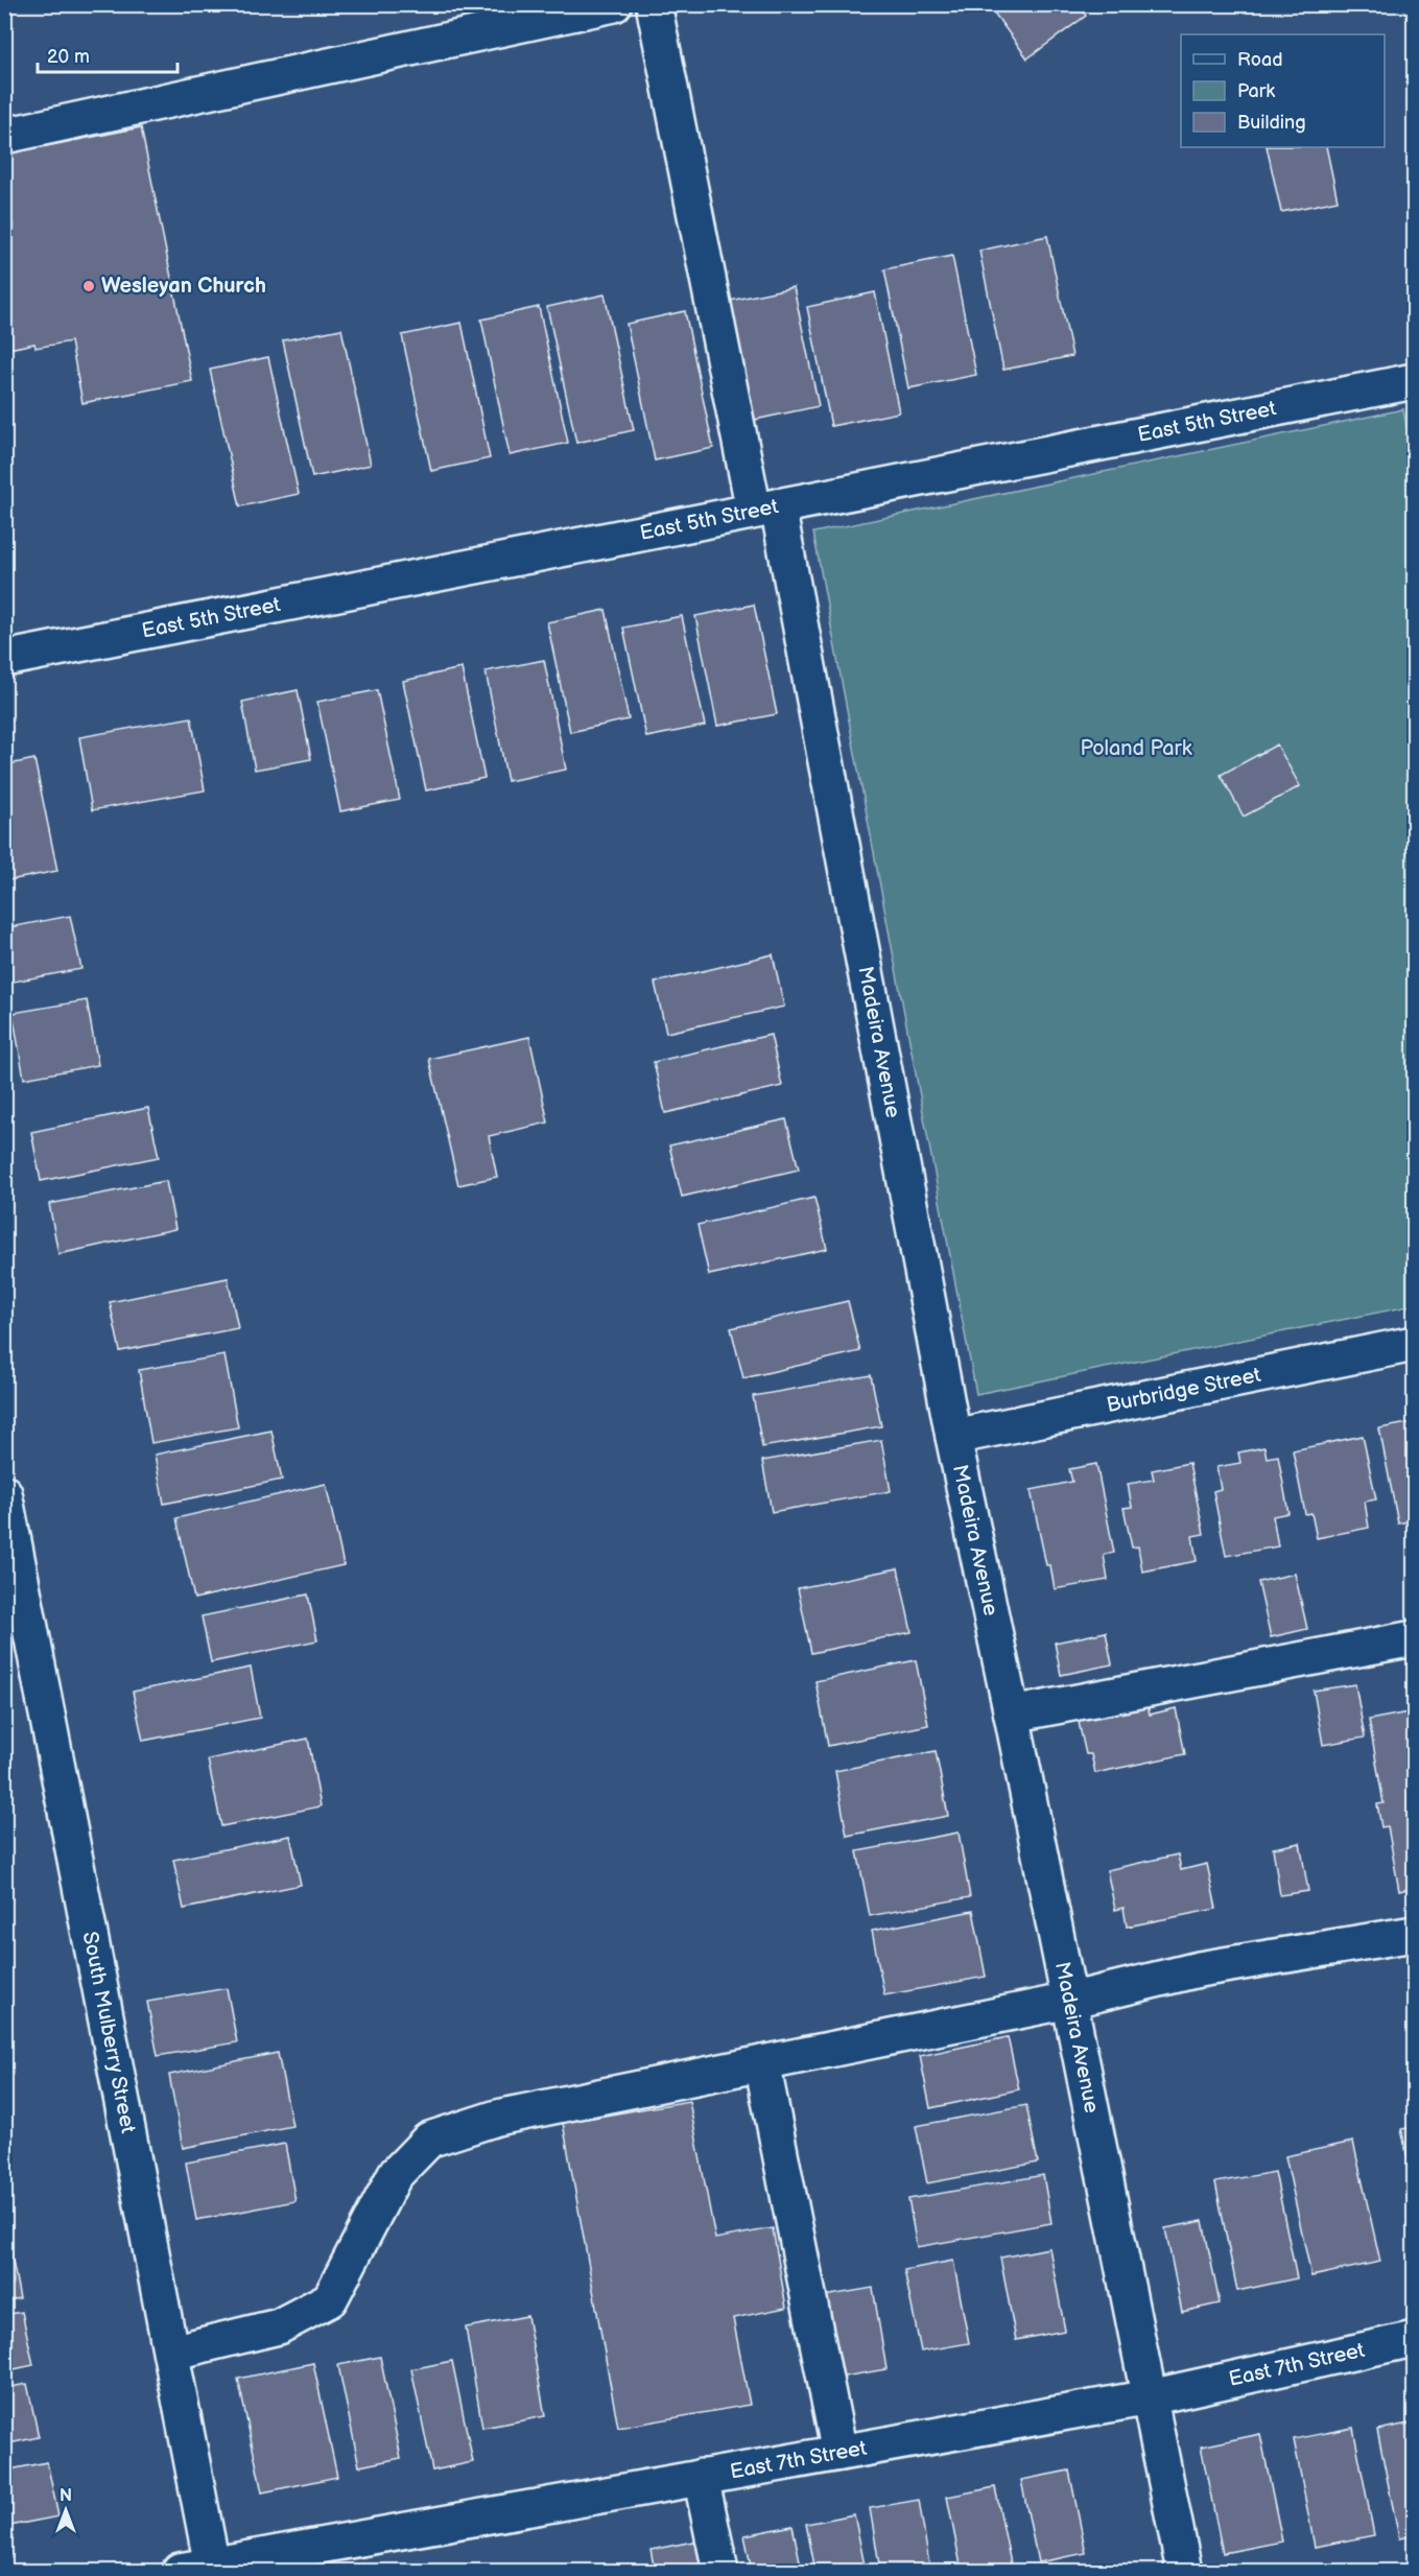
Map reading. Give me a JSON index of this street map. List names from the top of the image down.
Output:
{
  "streets": {
    "street": [
      "East 5th Street",
      "Madeira Avenue",
      "Burbridge Street",
      "South Mulberry Street",
      "East 7th Street"
    ]
  },
  "crossings": [
    ["East 5th Street", "Madeira Avenue"],
    ["Madeira Avenue", "Burbridge Street"],
    ["Madeira Avenue", "East 7th Street"],
    ["South Mulberry Street", "East 7th Street"]
  ],
  "parks": ["Poland Park"],
  "places": ["Wesleyan Church"],
  "legend": ["Road", "Park", "Building"],
  "scale_bar": "20 m",
  "north": "top"
}
